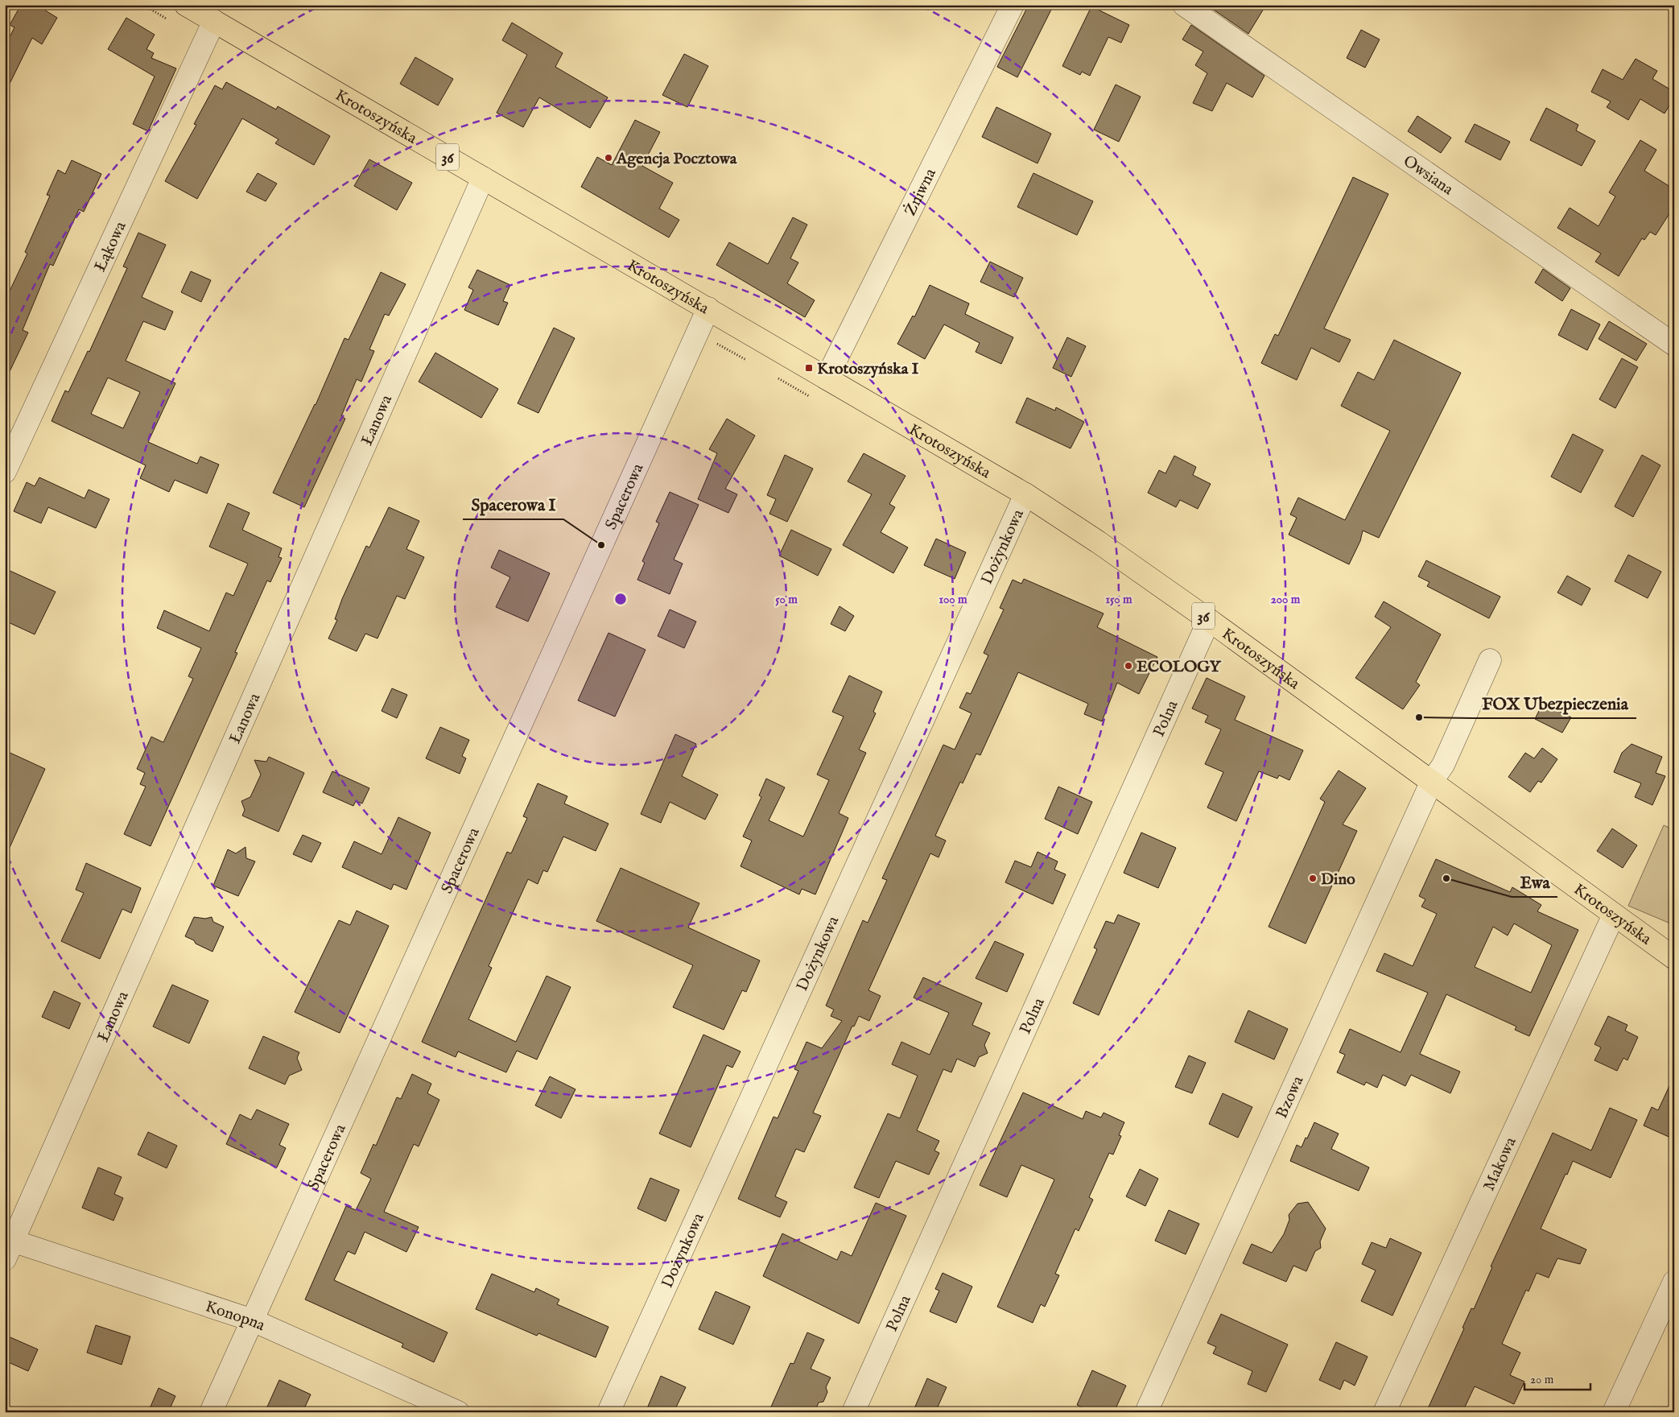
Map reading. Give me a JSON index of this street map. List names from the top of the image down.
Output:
{
  "streets": {
    "main road": ["Krotoszyńska", "36"],
    "street": [
      "Owsiana",
      "Żniwna",
      "Łąkowa",
      "Łanowa",
      "Spacerowa",
      "Dożynkowa",
      "Polna",
      "Bzowa",
      "Makowa",
      "Konopna"
    ]
  },
  "crossings": [
    ["Krotoszyńska", "Żniwna"],
    ["Krotoszyńska", "Łąkowa"],
    ["Krotoszyńska", "Łanowa"],
    ["Krotoszyńska", "Spacerowa"],
    ["Krotoszyńska", "Dożynkowa"],
    ["Krotoszyńska", "Polna"],
    ["Krotoszyńska", "Bzowa"],
    ["Krotoszyńska", "Makowa"],
    ["Łanowa", "Konopna"],
    ["Spacerowa", "Konopna"]
  ],
  "places": {
    "other": [
      "Agencja Pocztowa",
      "Spacerowa I",
      "ECOLOGY",
      "FOX Ubezpieczenia",
      "Dino",
      "Ewa"
    ],
    "transit": ["Krotoszyńska I"]
  },
  "scale_bar": "20 m",
  "rings": [
    "50 m",
    "100 m",
    "150 m",
    "200 m"
  ]
}
